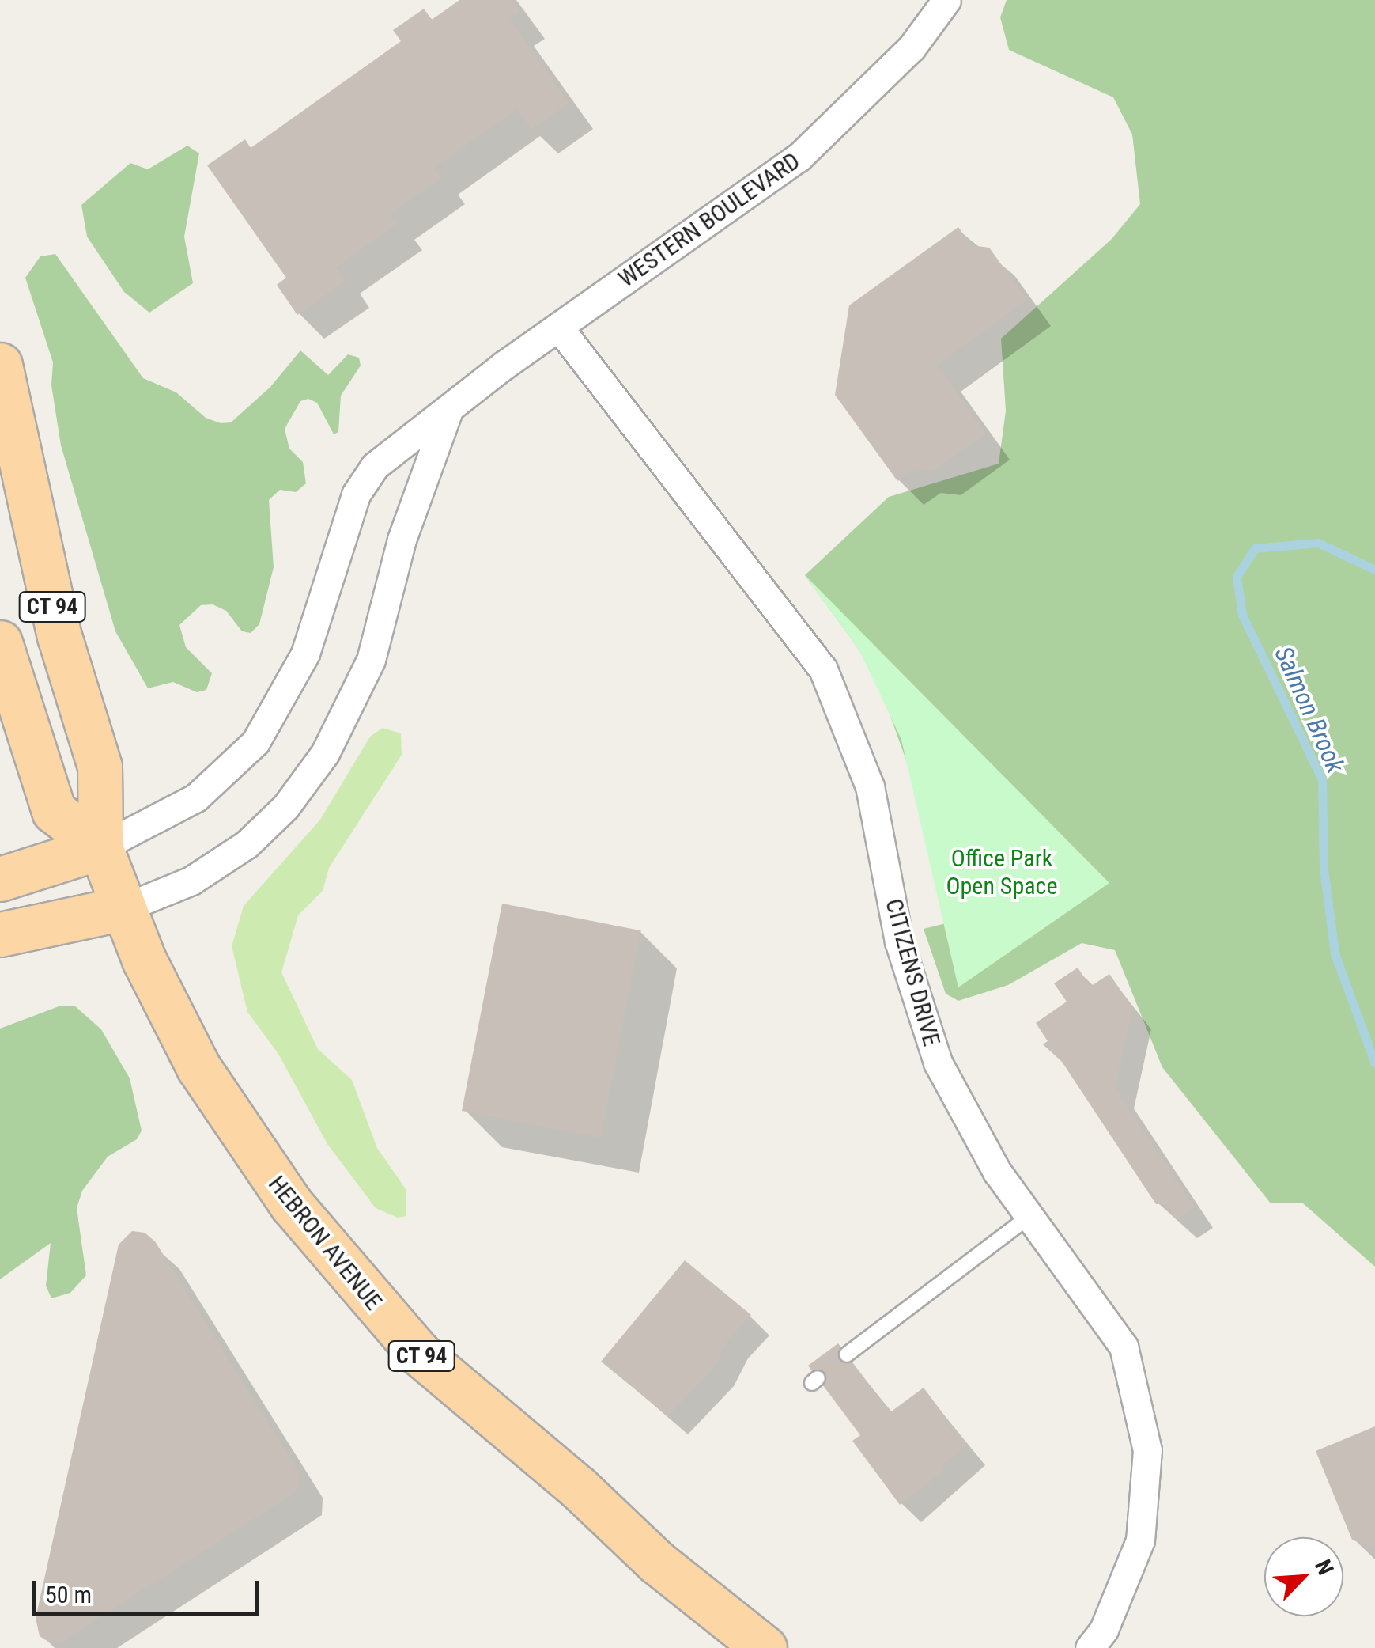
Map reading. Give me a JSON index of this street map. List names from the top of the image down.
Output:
{
  "streets": {
    "main road": ["CT 94", "HEBRON AVENUE"],
    "street": ["WESTERN BOULEVARD", "CITIZENS DRIVE"]
  },
  "crossings": [
    ["WESTERN BOULEVARD", "CT 94"],
    ["WESTERN BOULEVARD", "CITIZENS DRIVE"],
    ["WESTERN BOULEVARD", "HEBRON AVENUE"],
    ["CT 94", "HEBRON AVENUE"]
  ],
  "water": ["Salmon Brook"],
  "parks": ["Office Park Open Space"],
  "scale_bar": "50 m",
  "north": "top right"
}
